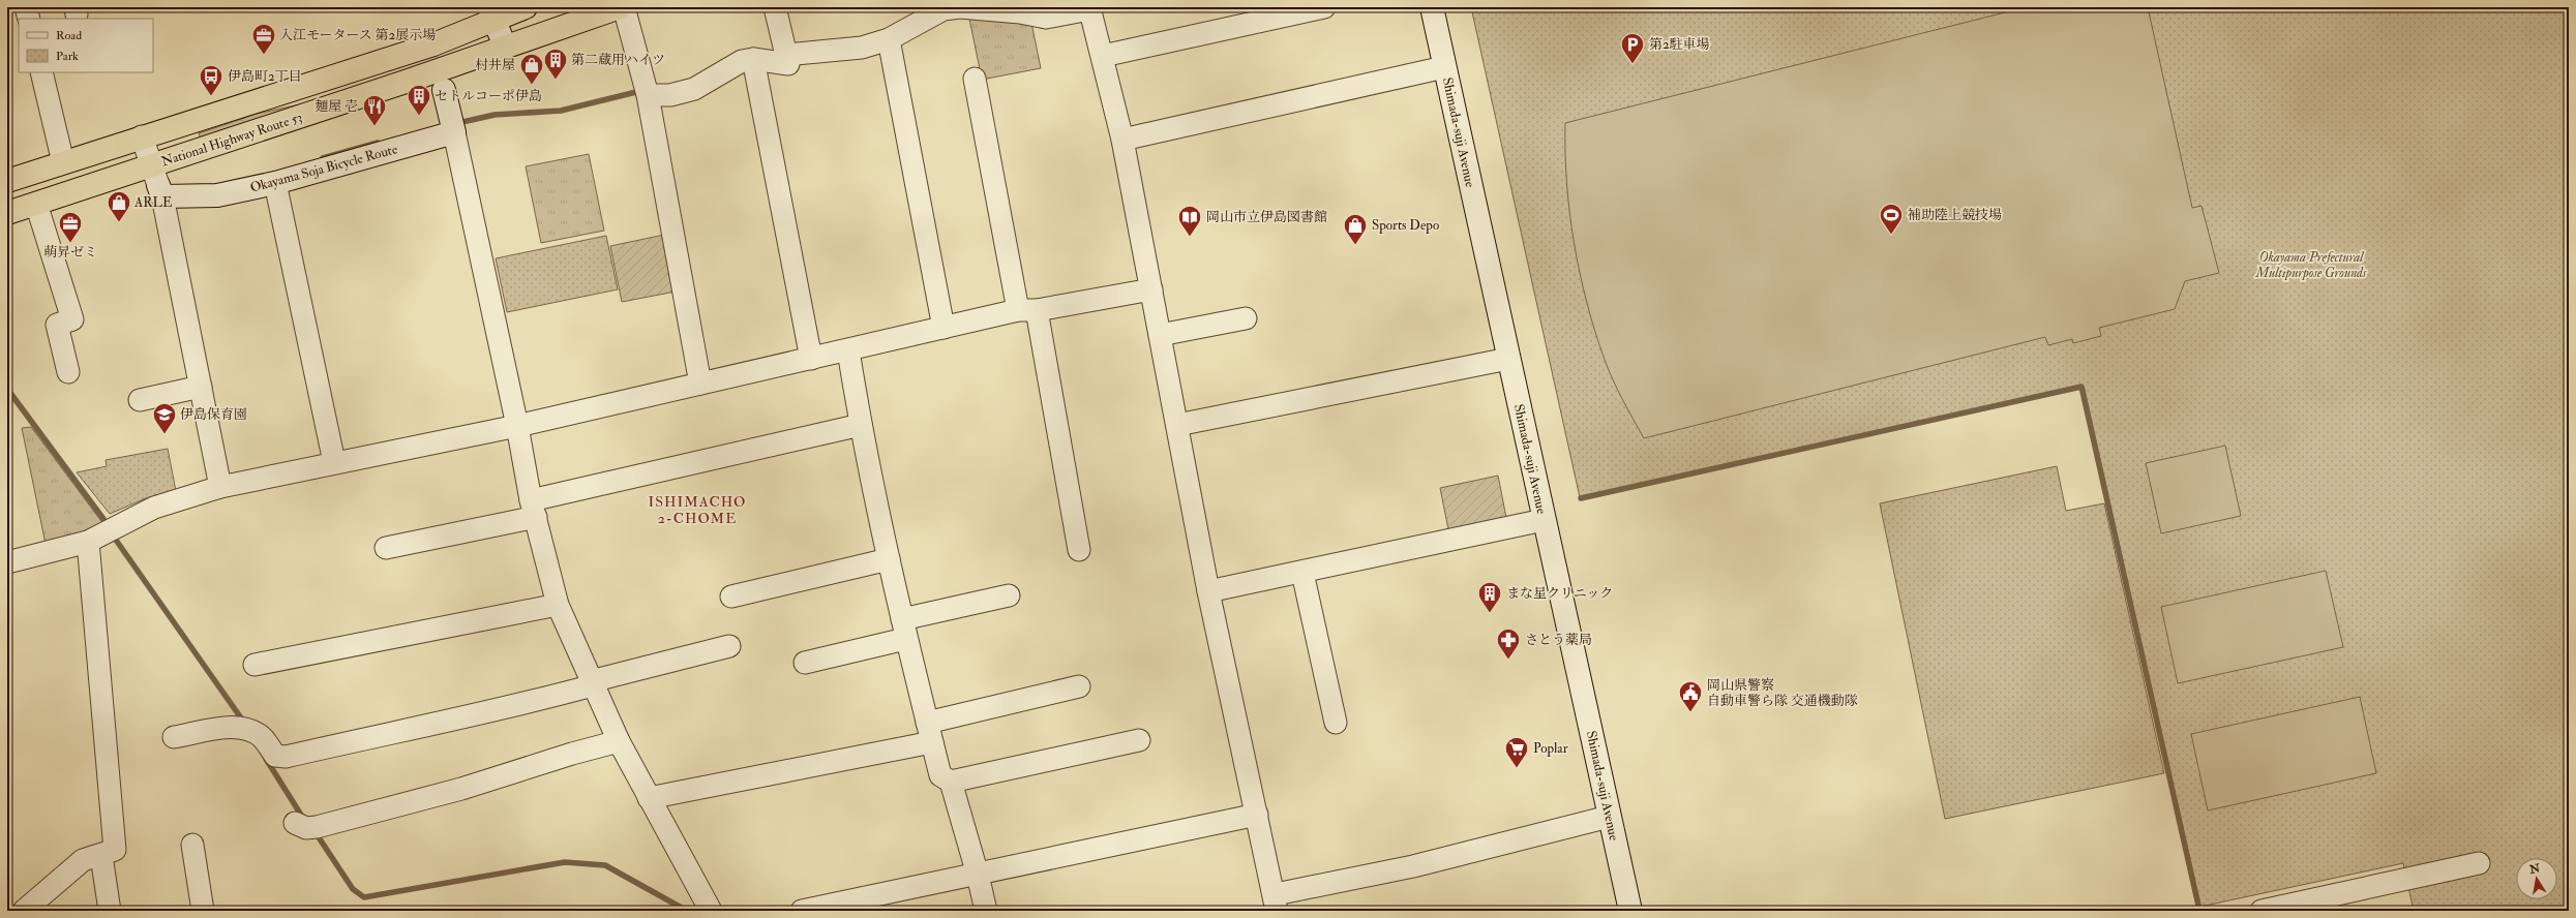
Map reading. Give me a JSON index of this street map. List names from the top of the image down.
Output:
{
  "streets": {
    "highway": ["National Highway Route 53"],
    "street": ["Shimada-suji Avenue", "Okayama Soja Bicycle Route"]
  },
  "crossings": [
    ["National Highway Route 53", "Okayama Soja Bicycle Route"]
  ],
  "districts": ["ISHIMACHO 2-CHOME"],
  "parks": ["Okayama Prefectural Multipurpose Grounds"],
  "places": {
    "office": ["入江モータース 第2展示場", "萌昇ゼミ"],
    "parking": ["第2駐車場"],
    "building": ["第二蔵用ハイツ", "セトルコーポ伊島", "まな星クリニック"],
    "shop": ["村井屋", "ARLE", "Sports Depo"],
    "bus stop": ["伊島町2丁目"],
    "restaurant": ["麺屋 壱"],
    "sports": ["補助陸上競技場"],
    "library": ["岡山市立伊島図書館"],
    "school or university": ["伊島保育園"],
    "pharmacy": ["さとう薬局"],
    "public building": ["岡山県警察 自動車警ら隊 交通機動隊"],
    "supermarket": ["Poplar"]
  },
  "legend": ["Road", "Park"],
  "north": "top"
}
